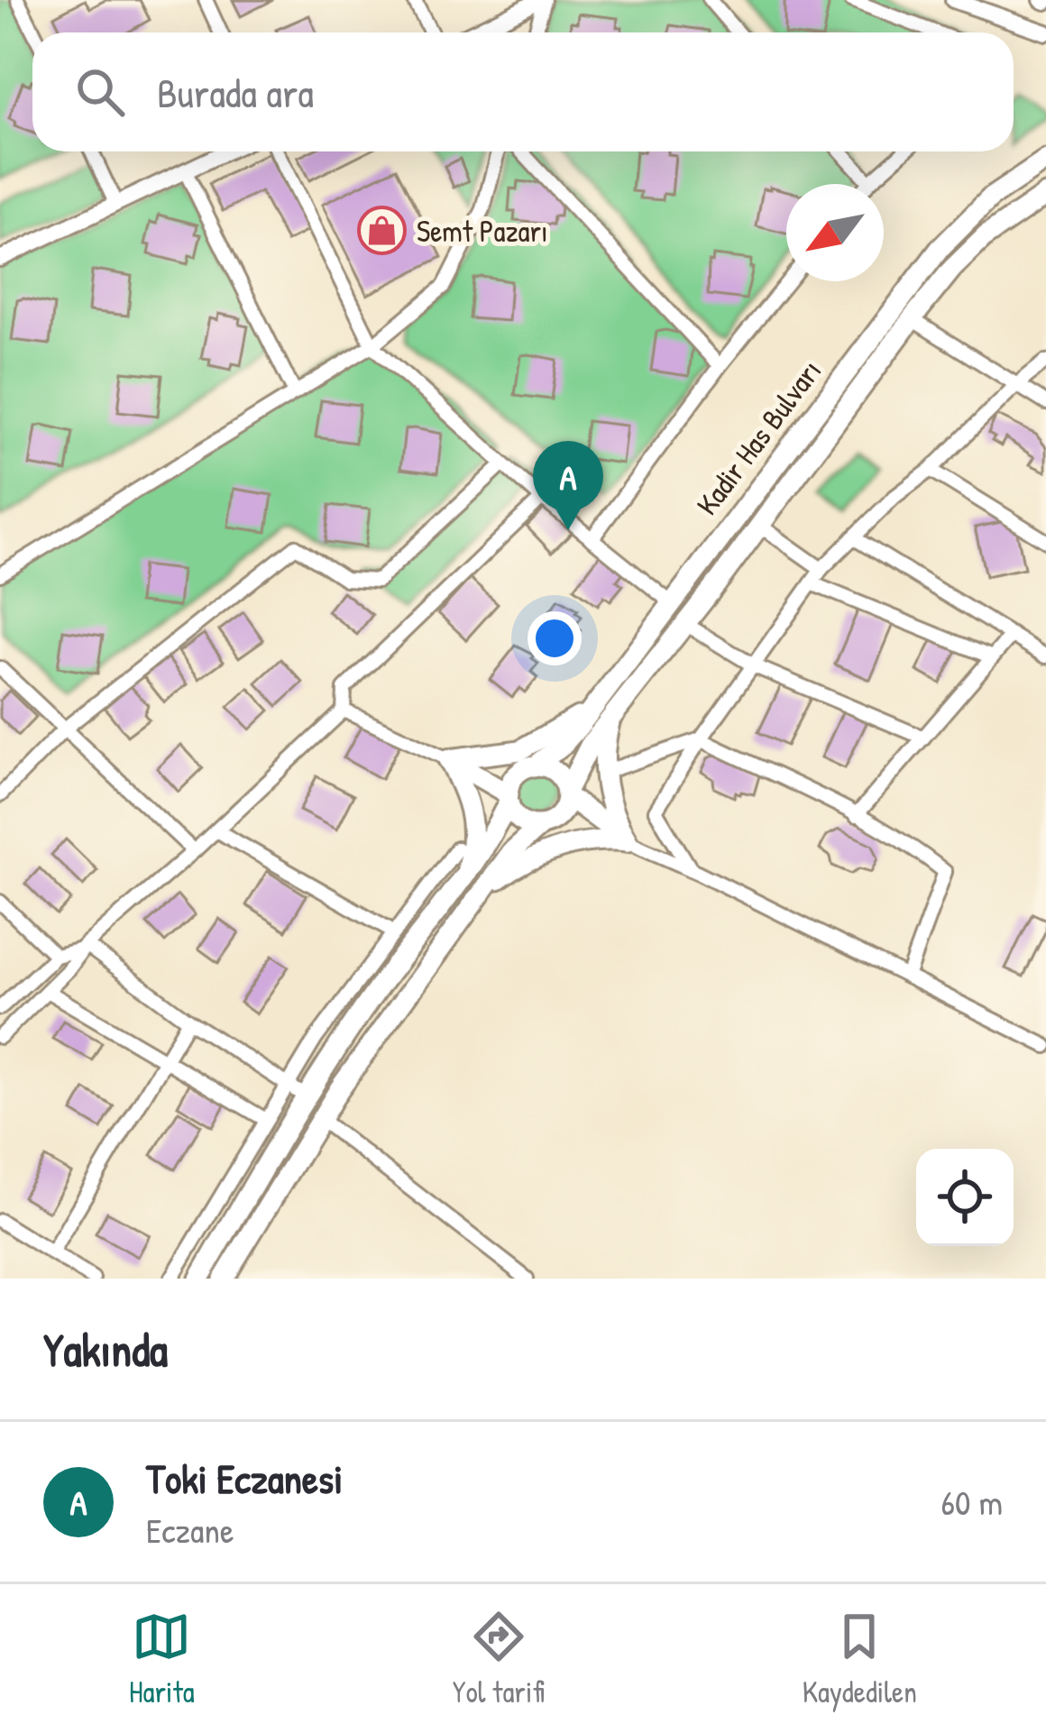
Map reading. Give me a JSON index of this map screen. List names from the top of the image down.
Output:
{
  "streets": {
    "highway": ["Kadir Has Bulvarı"]
  },
  "places": {
    "shop": ["Semt Pazarı"]
  },
  "north": "bottom left",
  "page": {
    "search": "Burada ara",
    "pins": "A",
    "heading": "Yakında",
    "list": [
      {
        "mark": "A",
        "name": "Toki Eczanesi",
        "note": "Eczane",
        "value": "60 m"
      }
    ],
    "nav": ["Harita", "Yol tarifi", "Kaydedilen"]
  }
}
